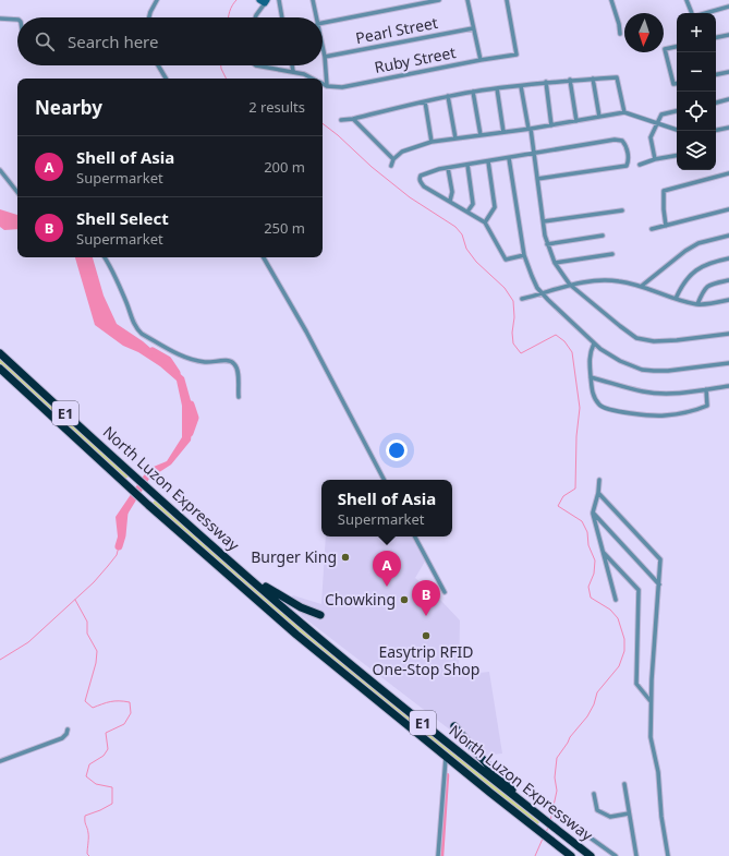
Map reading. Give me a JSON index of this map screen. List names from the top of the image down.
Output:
{
  "streets": {
    "highway": ["E1", "North Luzon Expressway"],
    "street": ["Pearl Street", "Ruby Street"]
  },
  "places": ["Burger King", "Chowking", "Easytrip RFID One-Stop Shop"],
  "north": "bottom",
  "page": {
    "map_buttons": ["+", "−"],
    "search": "Search here",
    "heading": ["Nearby", "2 results"],
    "list": [
      {
        "mark": "A",
        "name": "Shell of Asia",
        "note": "Supermarket",
        "value": "200 m"
      },
      {
        "mark": "B",
        "name": "Shell Select",
        "note": "Supermarket",
        "value": "250 m"
      }
    ],
    "popup": ["Shell of Asia", "Supermarket"],
    "pins": ["A", "B"]
  }
}
